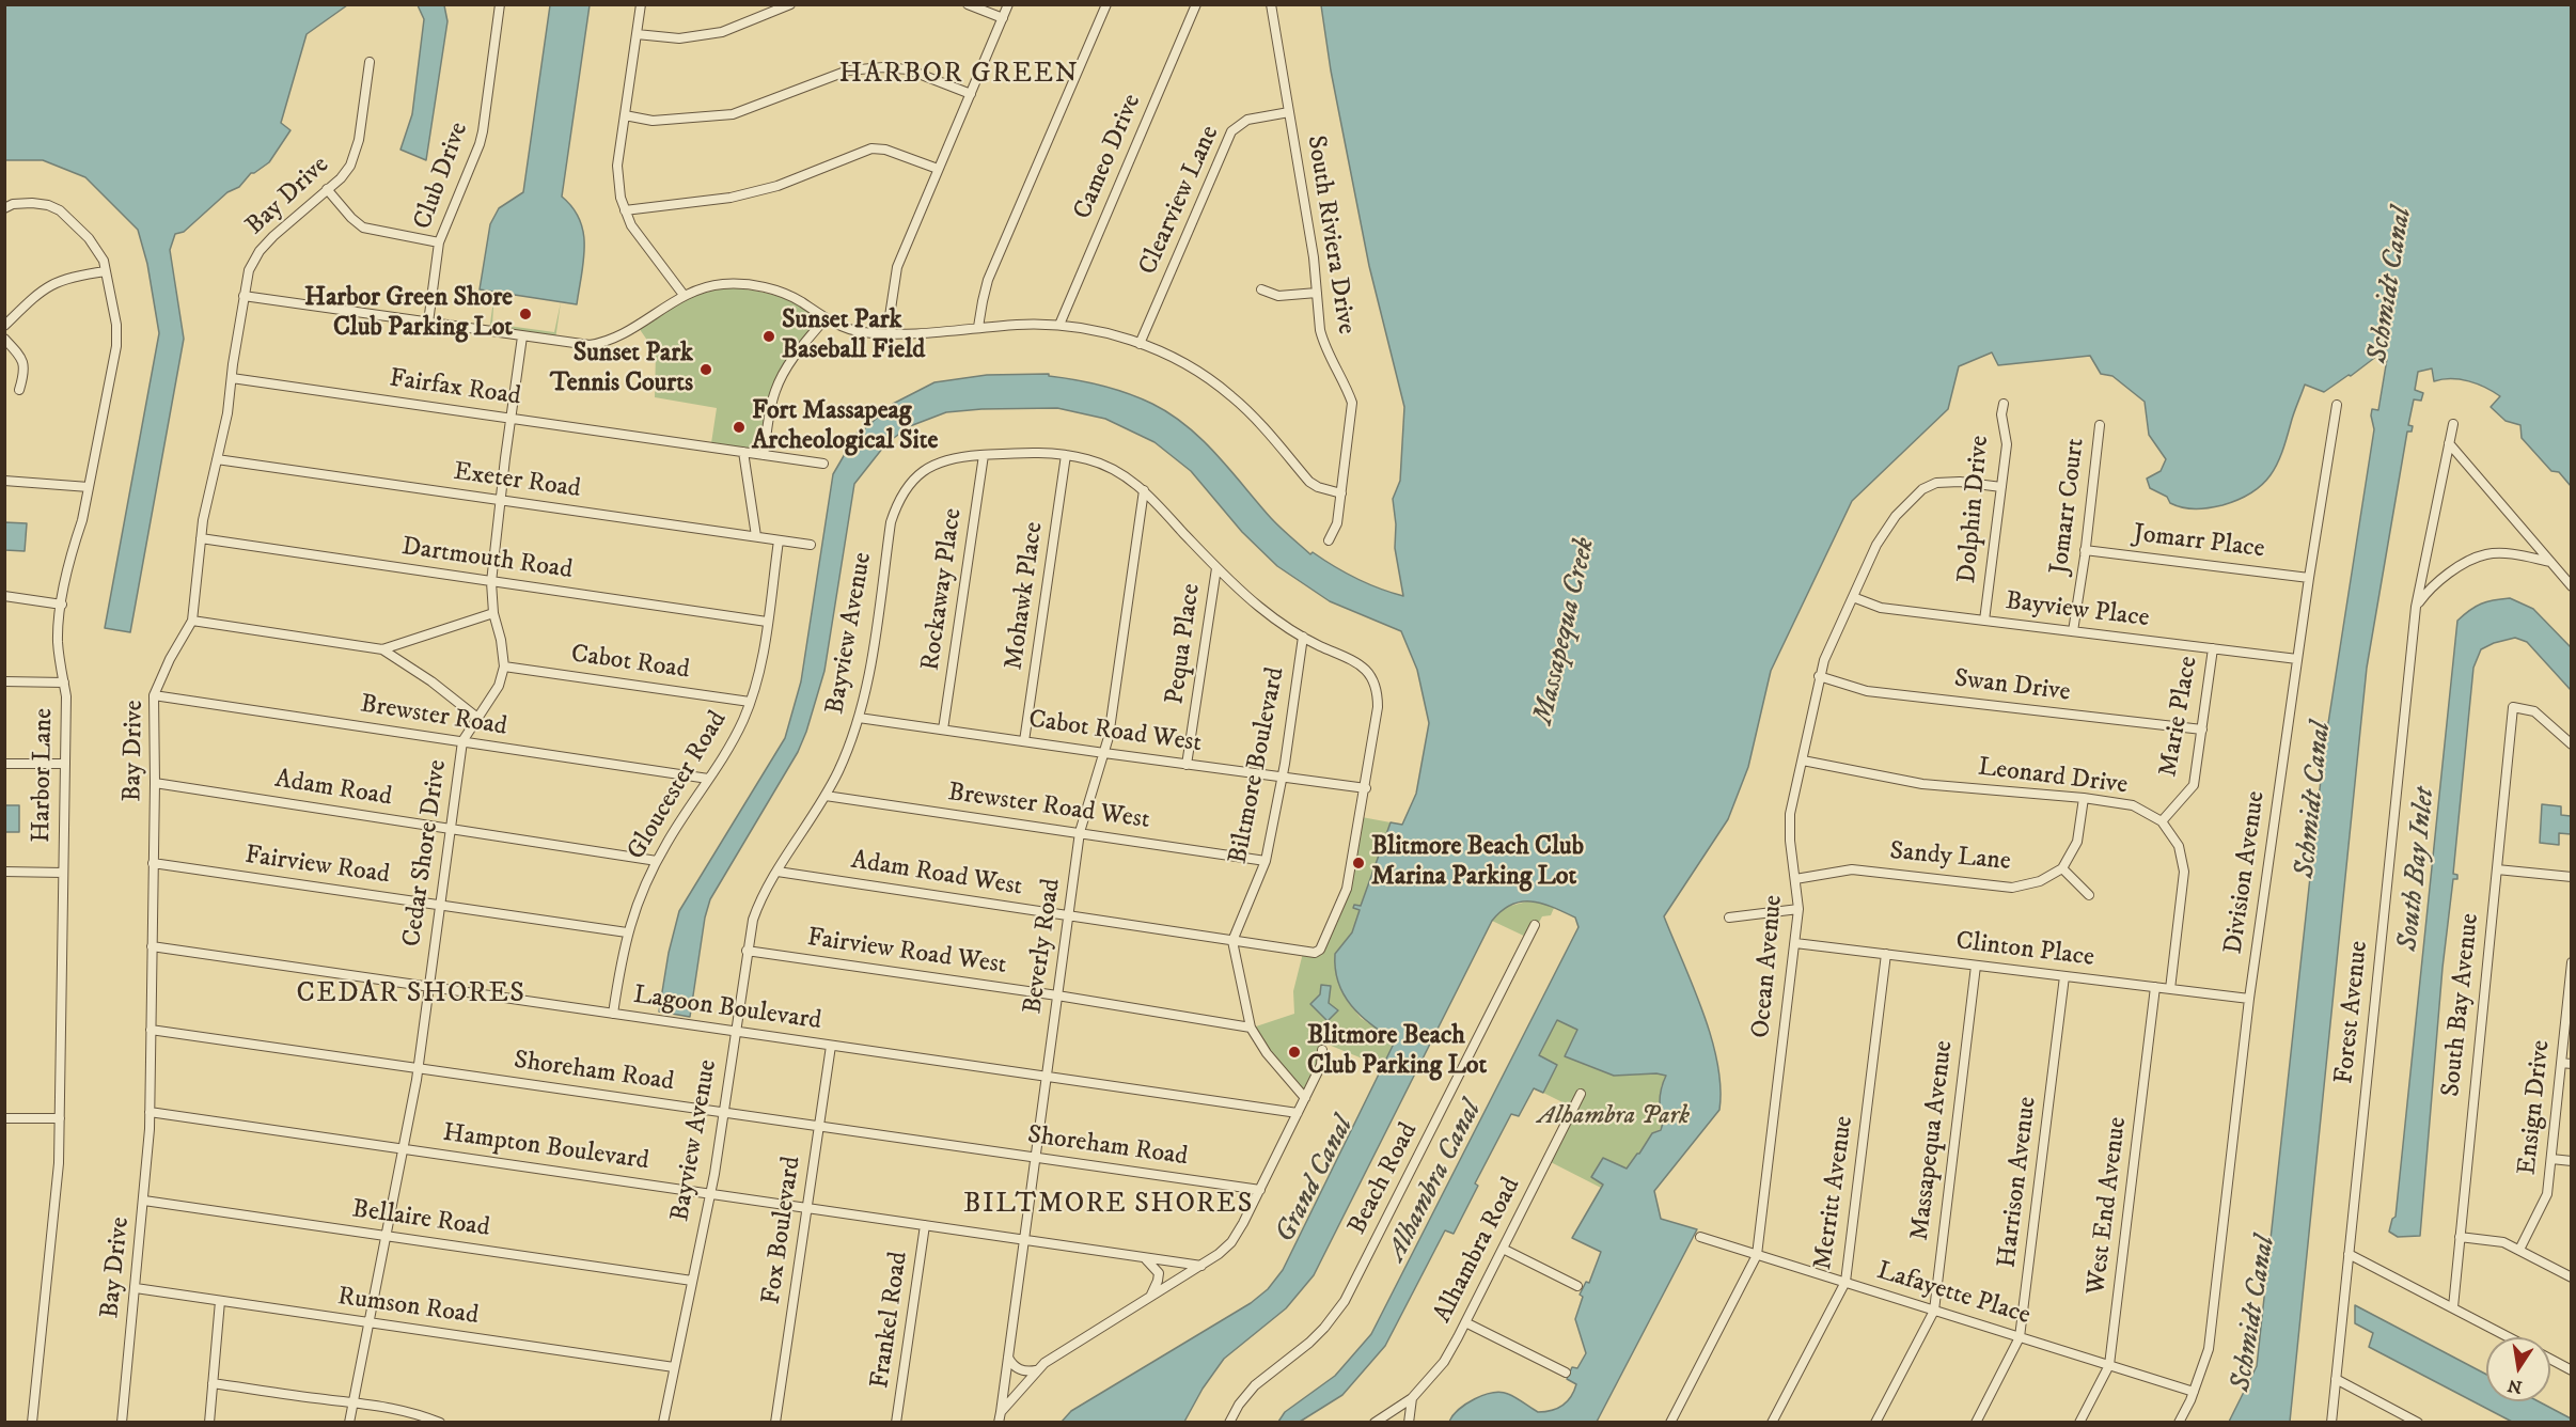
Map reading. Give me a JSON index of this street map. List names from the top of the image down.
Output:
{
  "streets": {
    "street": [
      "Cameo Drive",
      "Club Drive",
      "Bay Drive",
      "Clearview Lane",
      "South Riviera Drive",
      "Fairfax Road",
      "Exeter Road",
      "Jomarr Court",
      "Dolphin Drive",
      "Jomarr Place",
      "Dartmouth Road",
      "Rockaway Place",
      "Mohawk Place",
      "Bayview Place",
      "Bayview Avenue",
      "Pequa Place",
      "Cabot Road",
      "Swan Drive",
      "Brewster Road",
      "Marie Place",
      "Cabot Road West",
      "Biltmore Boulevard",
      "Harbor Lane",
      "Leonard Drive",
      "Gloucester Road",
      "Adam Road",
      "Brewster Road West",
      "Cedar Shore Drive",
      "Sandy Lane",
      "Fairview Road",
      "Division Avenue",
      "Adam Road West",
      "Beverly Road",
      "Clinton Place",
      "Fairview Road West",
      "Ocean Avenue",
      "South Bay Avenue",
      "Lagoon Boulevard",
      "Forest Avenue",
      "Shoreham Road",
      "Ensign Drive",
      "Massapequa Avenue",
      "Hampton Boulevard",
      "Beach Road",
      "Harrison Avenue",
      "Merritt Avenue",
      "West End Avenue",
      "Bellaire Road",
      "Fox Boulevard",
      "Alhambra Road",
      "Lafayette Place",
      "Rumson Road",
      "Frankel Road"
    ]
  },
  "crossings": [
    ["Bay Drive", "Fairfax Road"],
    ["Bay Drive", "Exeter Road"],
    ["Bay Drive", "Dartmouth Road"],
    ["Bay Drive", "Brewster Road"],
    ["Bay Drive", "Adam Road"],
    ["Bay Drive", "Fairview Road"],
    ["Bay Drive", "Lagoon Boulevard"],
    ["Bay Drive", "Shoreham Road"],
    ["Bay Drive", "Hampton Boulevard"],
    ["Bay Drive", "Bellaire Road"],
    ["Bay Drive", "Rumson Road"],
    ["Clearview Lane", "South Riviera Drive"],
    ["Exeter Road", "Gloucester Road"],
    ["Jomarr Court", "Jomarr Place"],
    ["Jomarr Court", "Bayview Place"],
    ["Dolphin Drive", "Bayview Place"],
    ["Dolphin Drive", "Ocean Avenue"],
    ["Jomarr Place", "Division Avenue"],
    ["Dartmouth Road", "Gloucester Road"],
    ["Rockaway Place", "Bayview Avenue"],
    ["Rockaway Place", "Cabot Road West"],
    ["Mohawk Place", "Bayview Avenue"],
    ["Mohawk Place", "Cabot Road West"],
    ["Bayview Place", "Marie Place"],
    ["Bayview Place", "Division Avenue"],
    ["Bayview Place", "Ocean Avenue"],
    ["Bayview Avenue", "Pequa Place"],
    ["Bayview Avenue", "Cabot Road West"],
    ["Bayview Avenue", "Biltmore Boulevard"],
    ["Bayview Avenue", "Brewster Road West"],
    ["Bayview Avenue", "Adam Road West"],
    ["Bayview Avenue", "Beverly Road"],
    ["Bayview Avenue", "Fairview Road West"],
    ["Bayview Avenue", "Lagoon Boulevard"],
    ["Bayview Avenue", "Shoreham Road"],
    ["Bayview Avenue", "Hampton Boulevard"],
    ["Bayview Avenue", "Bellaire Road"],
    ["Bayview Avenue", "Rumson Road"],
    ["Pequa Place", "Cabot Road West"],
    ["Cabot Road", "Gloucester Road"],
    ["Cabot Road", "Cedar Shore Drive"],
    ["Swan Drive", "Marie Place"],
    ["Swan Drive", "Ocean Avenue"],
    ["Brewster Road", "Gloucester Road"],
    ["Brewster Road", "Cedar Shore Drive"],
    ["Marie Place", "Leonard Drive"],
    ["Cabot Road West", "Biltmore Boulevard"],
    ["Cabot Road West", "Beverly Road"],
    ["Biltmore Boulevard", "Brewster Road West"],
    ["Biltmore Boulevard", "Adam Road West"],
    ["Leonard Drive", "Clinton Place"],
    ["Leonard Drive", "Ocean Avenue"],
    ["Gloucester Road", "Adam Road"],
    ["Gloucester Road", "Fairview Road"],
    ["Gloucester Road", "Lagoon Boulevard"],
    ["Adam Road", "Cedar Shore Drive"],
    ["Brewster Road West", "Beverly Road"],
    ["Cedar Shore Drive", "Fairview Road"],
    ["Cedar Shore Drive", "Lagoon Boulevard"],
    ["Cedar Shore Drive", "Shoreham Road"],
    ["Cedar Shore Drive", "Hampton Boulevard"],
    ["Cedar Shore Drive", "Bellaire Road"],
    ["Cedar Shore Drive", "Rumson Road"],
    ["Sandy Lane", "Ocean Avenue"],
    ["Division Avenue", "Clinton Place"],
    ["Division Avenue", "Lafayette Place"],
    ["Adam Road West", "Beverly Road"],
    ["Beverly Road", "Fairview Road West"],
    ["Beverly Road", "Lagoon Boulevard"],
    ["Beverly Road", "Shoreham Road"],
    ["Beverly Road", "Hampton Boulevard"],
    ["Clinton Place", "Ocean Avenue"],
    ["Clinton Place", "Massapequa Avenue"],
    ["Clinton Place", "Harrison Avenue"],
    ["Clinton Place", "Merritt Avenue"],
    ["Clinton Place", "West End Avenue"],
    ["Ocean Avenue", "Lafayette Place"],
    ["Lagoon Boulevard", "Fox Boulevard"],
    ["Shoreham Road", "Fox Boulevard"],
    ["Massapequa Avenue", "Lafayette Place"],
    ["Hampton Boulevard", "Fox Boulevard"],
    ["Hampton Boulevard", "Frankel Road"],
    ["Harrison Avenue", "Lafayette Place"],
    ["Merritt Avenue", "Lafayette Place"],
    ["West End Avenue", "Lafayette Place"]
  ],
  "districts": ["HARBOR GREEN", "CEDAR SHORES", "BILTMORE SHORES"],
  "water": [
    "Schmidt Canal",
    "Massapequa Creek",
    "South Bay Inlet",
    "Grand Canal",
    "Alhambra Canal"
  ],
  "parks": ["Alhambra Park"],
  "places": [
    "Harbor Green Shore Club Parking Lot",
    "Sunset Park Baseball Field",
    "Sunset Park Tennis Courts",
    "Fort Massapeag Archeological Site",
    "Blitmore Beach Club Marina Parking Lot",
    "Blitmore Beach Club Parking Lot"
  ],
  "north": "bottom"
}
